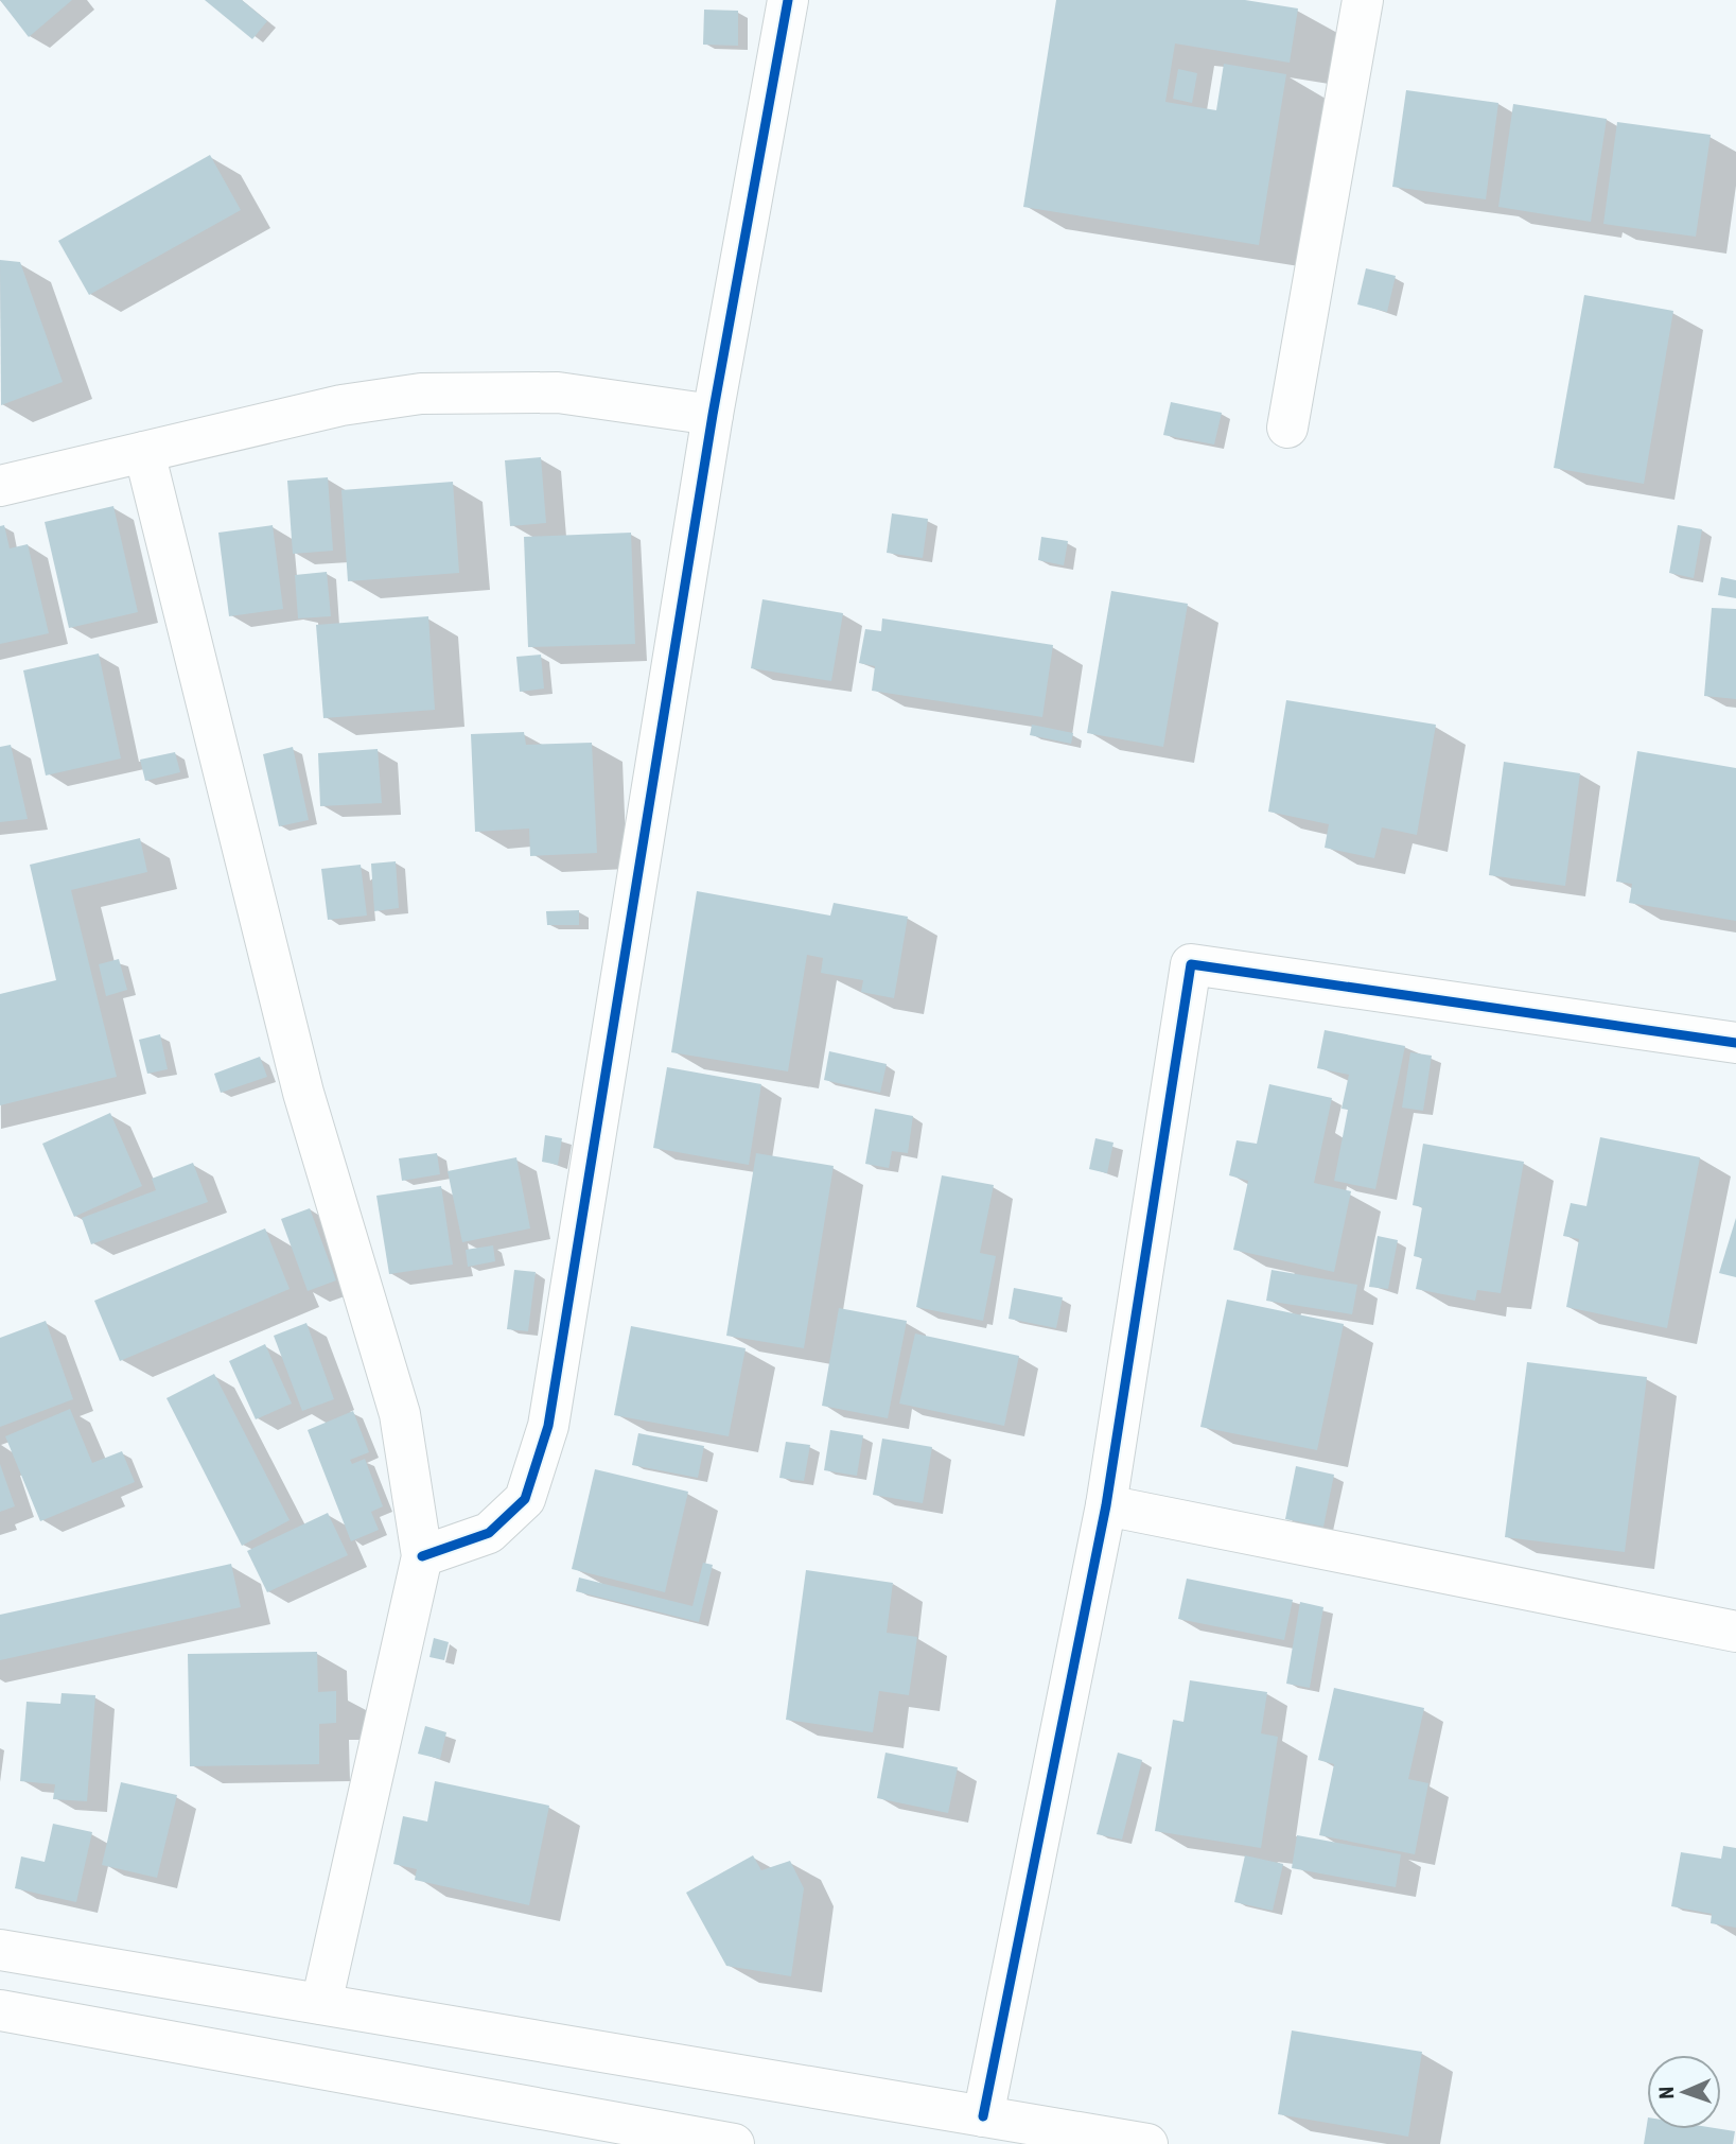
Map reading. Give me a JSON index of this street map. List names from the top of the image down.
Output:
{
  "north": "left"
}
